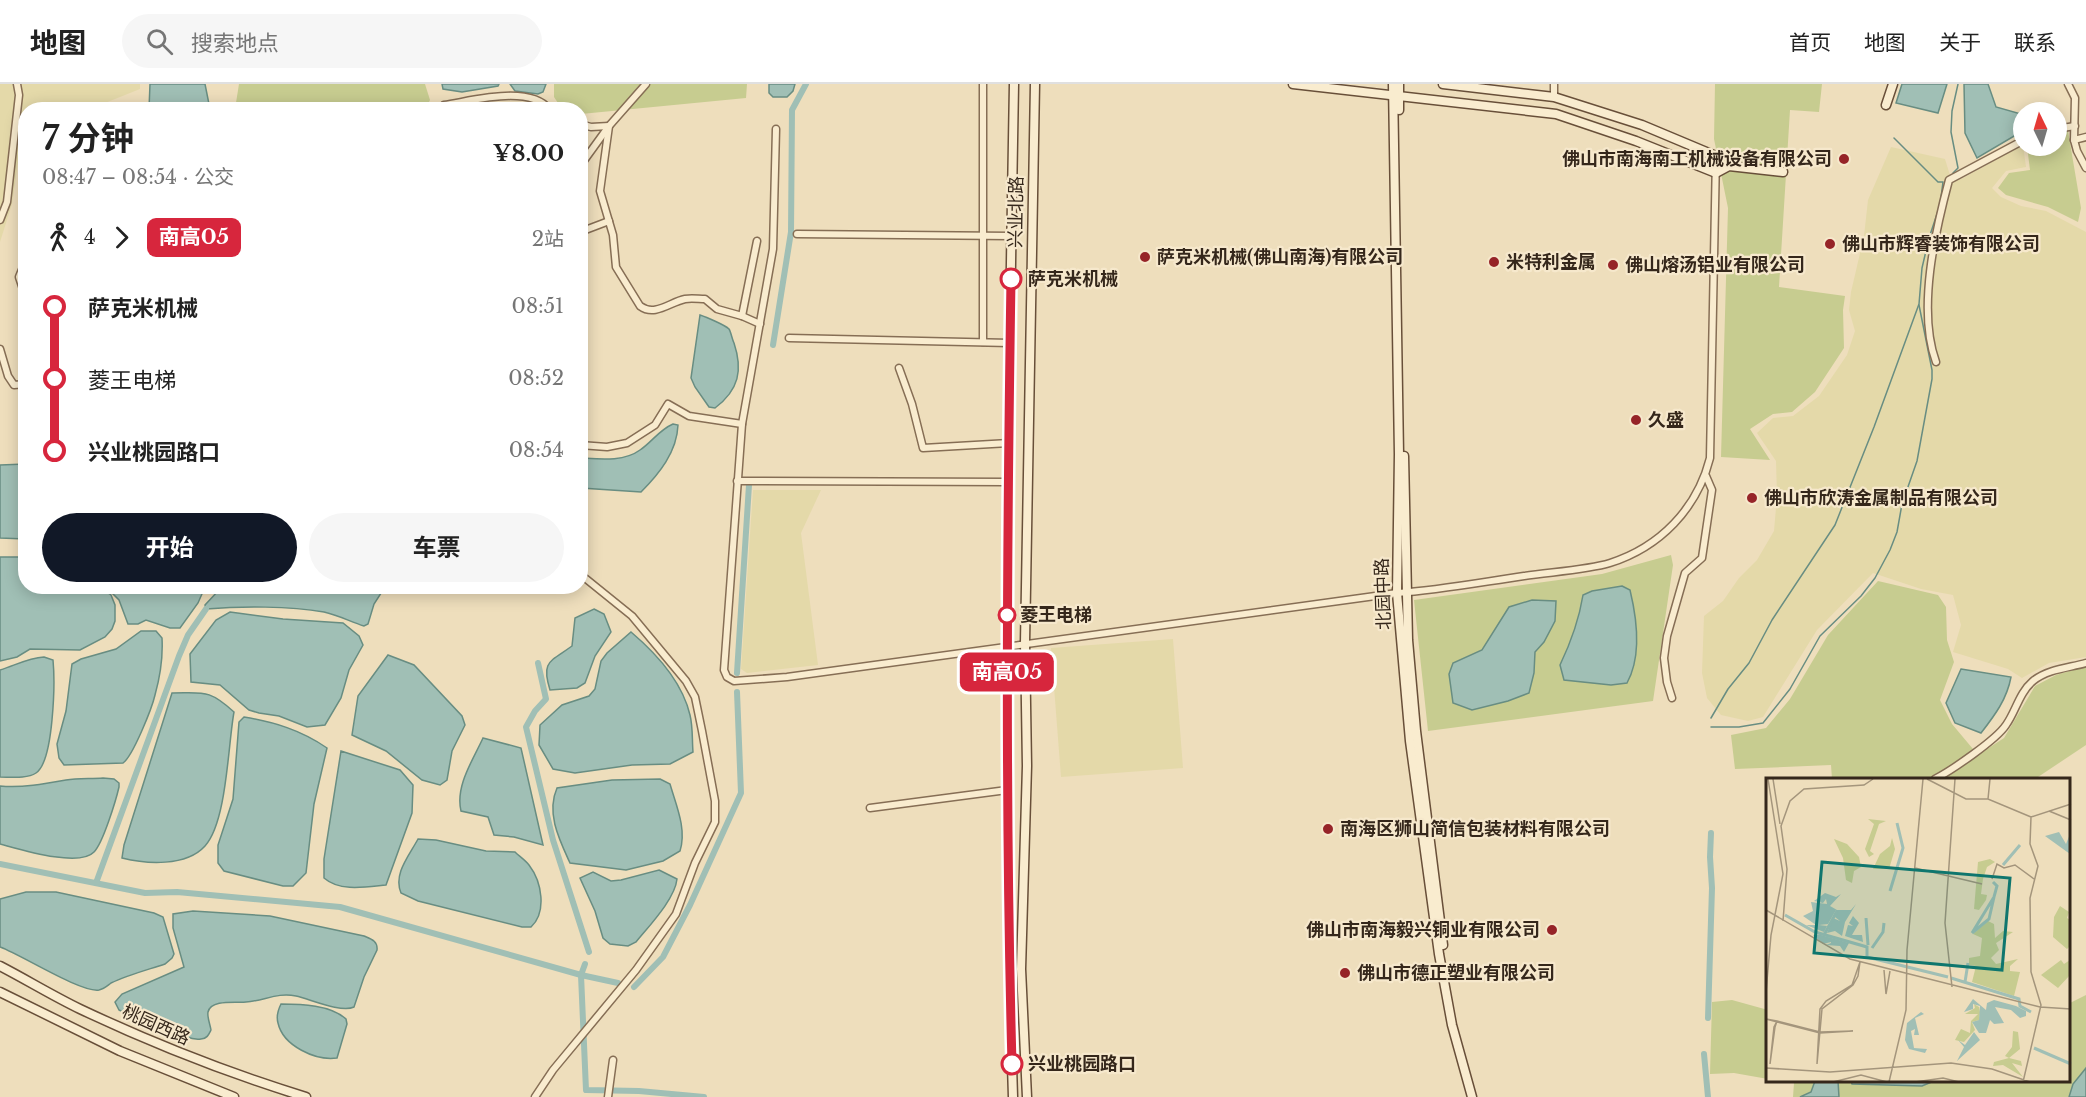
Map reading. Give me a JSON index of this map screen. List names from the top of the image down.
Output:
{
  "streets": {
    "main road": ["兴业北路", "北园中路", "桃园西路"]
  },
  "places": [
    "佛山市南海南工机械设备有限公司",
    "佛山市辉睿装饰有限公司",
    "萨克米机械(佛山南海)有限公司",
    "米特利金属",
    "佛山熔汤铝业有限公司",
    "萨克米机械",
    "久盛",
    "佛山市欣涛金属制品有限公司",
    "菱王电梯",
    "南海区狮山简信包装材料有限公司",
    "佛山市南海毅兴铜业有限公司",
    "佛山市德正塑业有限公司",
    "兴业桃园路口"
  ],
  "lines": ["bus line 南高05"],
  "north": "top",
  "page": {
    "header": "地图",
    "search": "搜索地点",
    "nav": [
      "首页",
      "地图",
      "关于",
      "联系"
    ],
    "on_map": "南高05",
    "heading": ["7 分钟", "08:47 – 08:54 · 公交", "¥8.00"],
    "legs": ["4", "南高05", "2站"],
    "list": [
      {
        "name": "萨克米机械",
        "value": "08:51"
      },
      {
        "name": "菱王电梯",
        "value": "08:52"
      },
      {
        "name": "兴业桃园路口",
        "value": "08:54"
      }
    ],
    "buttons": ["开始", "车票"]
  }
}
